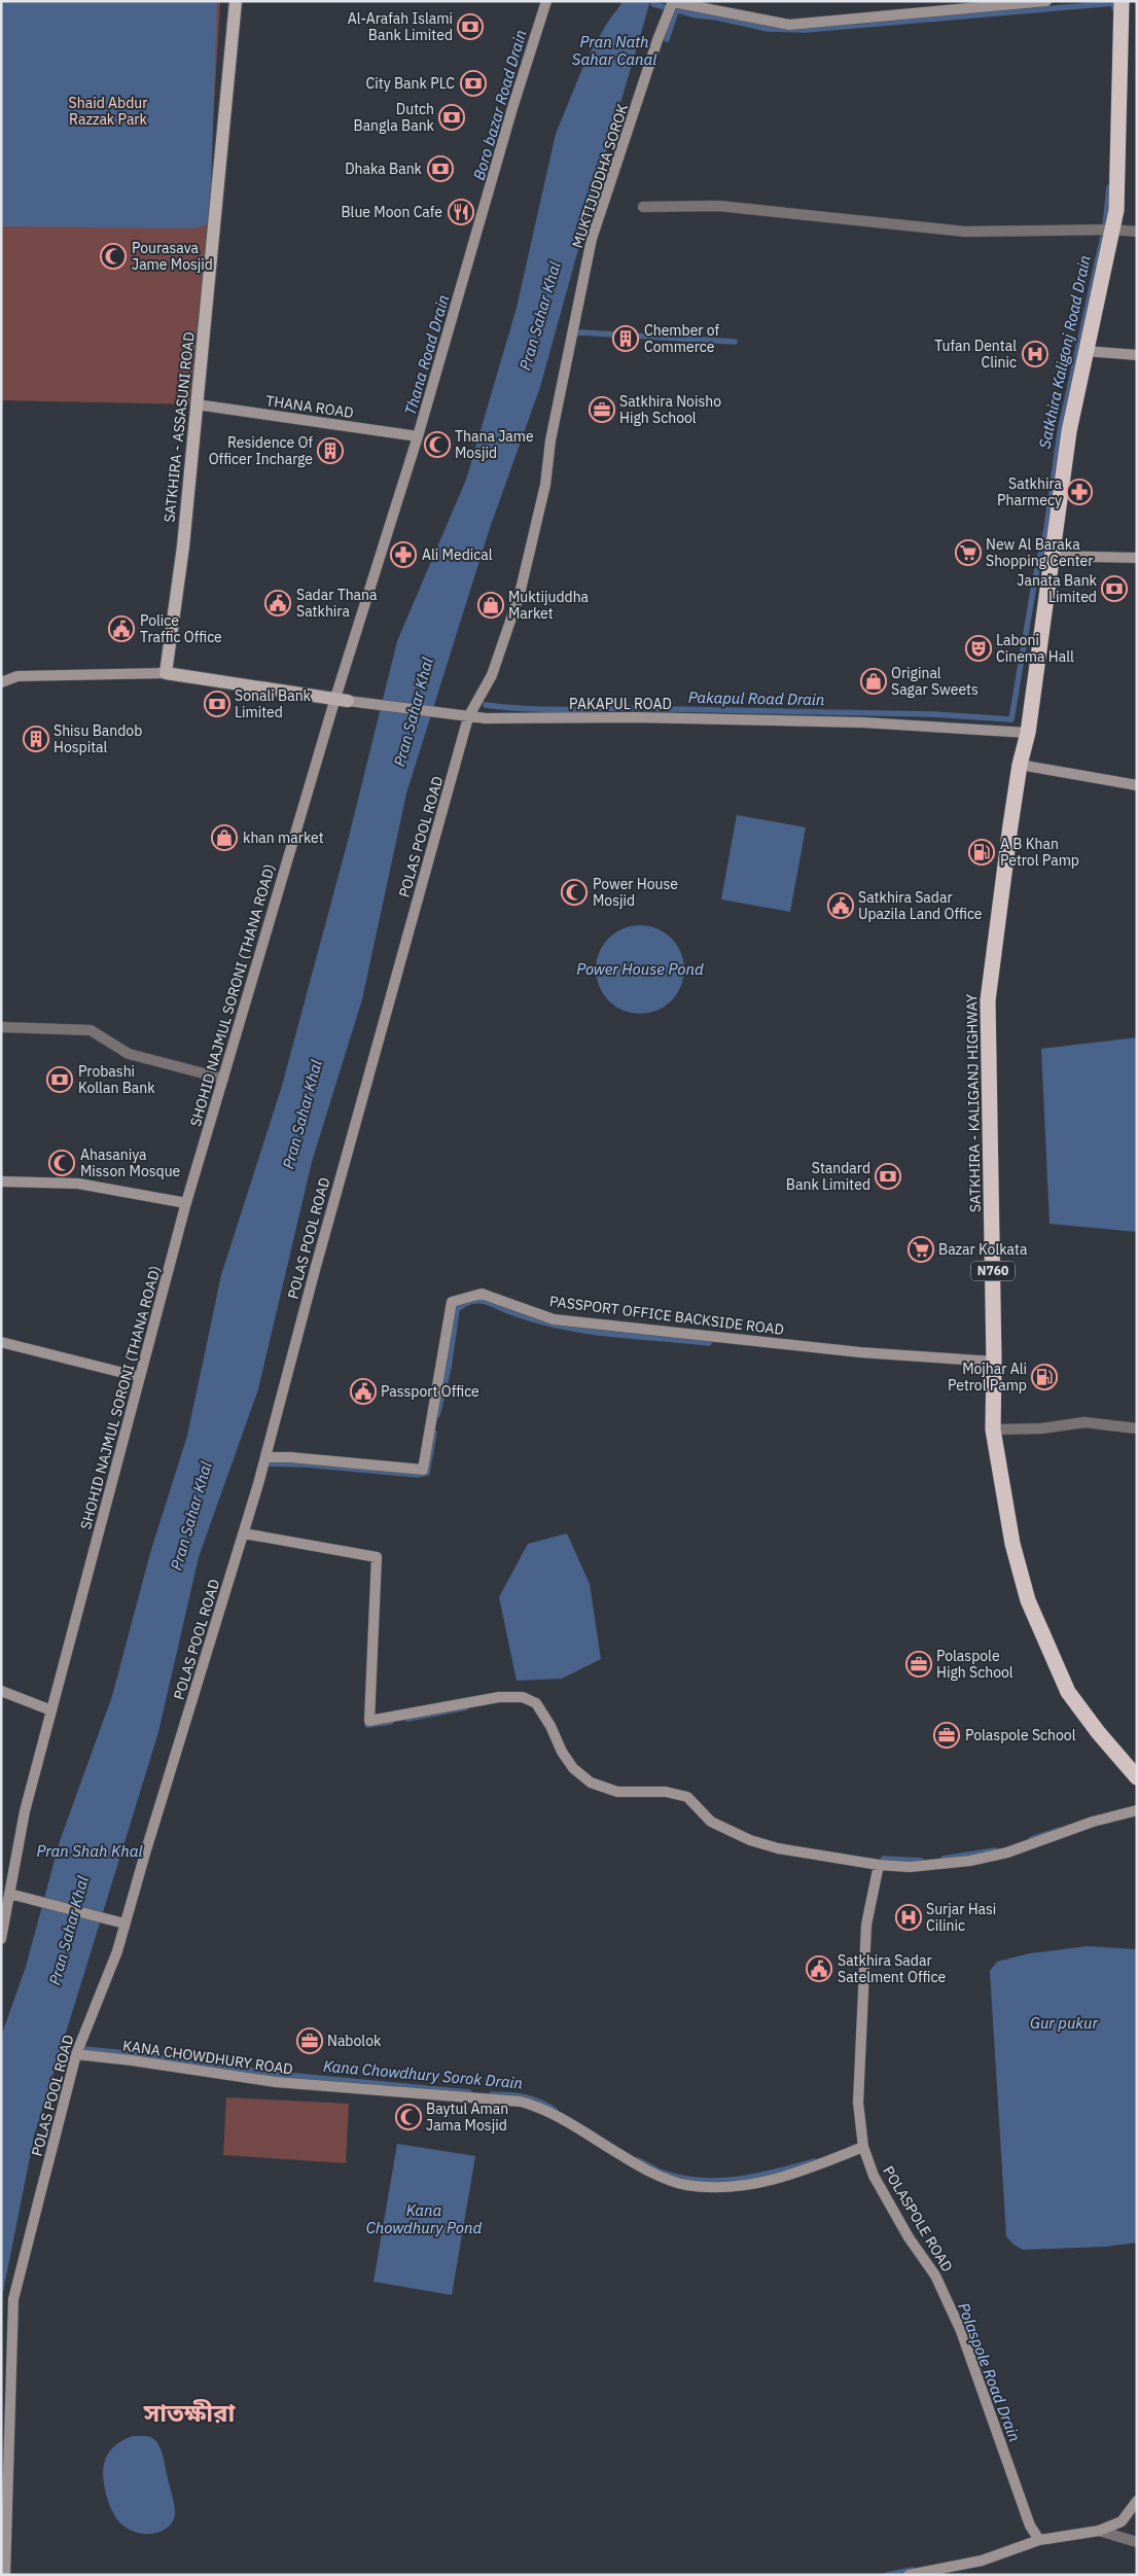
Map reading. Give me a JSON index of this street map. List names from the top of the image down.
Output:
{
  "streets": {
    "highway": ["SATKHIRA - KALIGANJ HIGHWAY", "N760"],
    "main road": ["SATKHIRA - ASSASUNI ROAD"],
    "street": [
      "MUKTIJUDDHA SOROK",
      "THANA ROAD",
      "PAKAPUL ROAD",
      "POLAS POOL ROAD",
      "SHOHID NAJMUL SORONI (THANA ROAD)",
      "PASSPORT OFFICE BACKSIDE ROAD",
      "KANA CHOWDHURY ROAD",
      "POLASPOLE ROAD"
    ]
  },
  "crossings": [
    ["MUKTIJUDDHA SOROK", "PAKAPUL ROAD"],
    ["MUKTIJUDDHA SOROK", "POLAS POOL ROAD"],
    ["THANA ROAD", "SATKHIRA - ASSASUNI ROAD"],
    ["THANA ROAD", "SHOHID NAJMUL SORONI (THANA ROAD)"],
    ["PAKAPUL ROAD", "POLAS POOL ROAD"],
    ["PAKAPUL ROAD", "SHOHID NAJMUL SORONI (THANA ROAD)"],
    ["PAKAPUL ROAD", "SATKHIRA - KALIGANJ HIGHWAY"],
    ["POLAS POOL ROAD", "PASSPORT OFFICE BACKSIDE ROAD"],
    ["POLAS POOL ROAD", "KANA CHOWDHURY ROAD"],
    ["SATKHIRA - KALIGANJ HIGHWAY", "PASSPORT OFFICE BACKSIDE ROAD"],
    ["KANA CHOWDHURY ROAD", "POLASPOLE ROAD"]
  ],
  "districts": ["সাতক্ষীরা"],
  "water": [
    "Pran Nath Sahar Canal",
    "Boro bazar Road Drain",
    "Pran Sahar Khal",
    "Satkhira Kaligonj Road Drain",
    "Thana Road Drain",
    "Pakapul Road Drain",
    "Power House Pond",
    "Pran Shah Khal",
    "Gur pukur",
    "Kana Chowdhury Sorok Drain",
    "Kana Chowdhury Pond",
    "Polaspole Road Drain"
  ],
  "parks": ["Shaid Abdur Razzak Park"],
  "places": {
    "bank": [
      "Al-Arafah Islami Bank Limited",
      "City Bank PLC",
      "Dutch Bangla Bank",
      "Dhaka Bank",
      "Janata Bank Limited",
      "Sonali Bank Limited",
      "Probashi Kollan Bank",
      "Standard Bank Limited"
    ],
    "restaurant": ["Blue Moon Cafe"],
    "mosque": [
      "Pourasava Jame Mosjid",
      "Thana Jame Mosjid",
      "Power House Mosjid",
      "Ahasaniya Misson Mosque",
      "Baytul Aman Jama Mosjid"
    ],
    "building": ["Chember of Commerce", "Residence Of Officer Incharge", "Shisu Bandob Hospital"],
    "hospital": ["Tufan Dental Clinic", "Surjar Hasi Cilinic"],
    "office": [
      "Satkhira Noisho High School",
      "Polaspole High School",
      "Polaspole School",
      "Nabolok"
    ],
    "pharmacy": ["Satkhira Pharmecy", "Ali Medical"],
    "supermarket": ["New Al Baraka Shopping Center", "Bazar Kolkata"],
    "public building": [
      "Sadar Thana Satkhira",
      "Police Traffic Office",
      "Satkhira Sadar Upazila Land Office",
      "Passport Office",
      "Satkhira Sadar Satelment Office"
    ],
    "shop": ["Muktijuddha Market", "Original Sagar Sweets", "khan market"],
    "theatre": ["Laboni Cinema Hall"],
    "fuel station": ["A B Khan Petrol Pamp", "Mojhar Ali Petrol Pamp"]
  }
}
